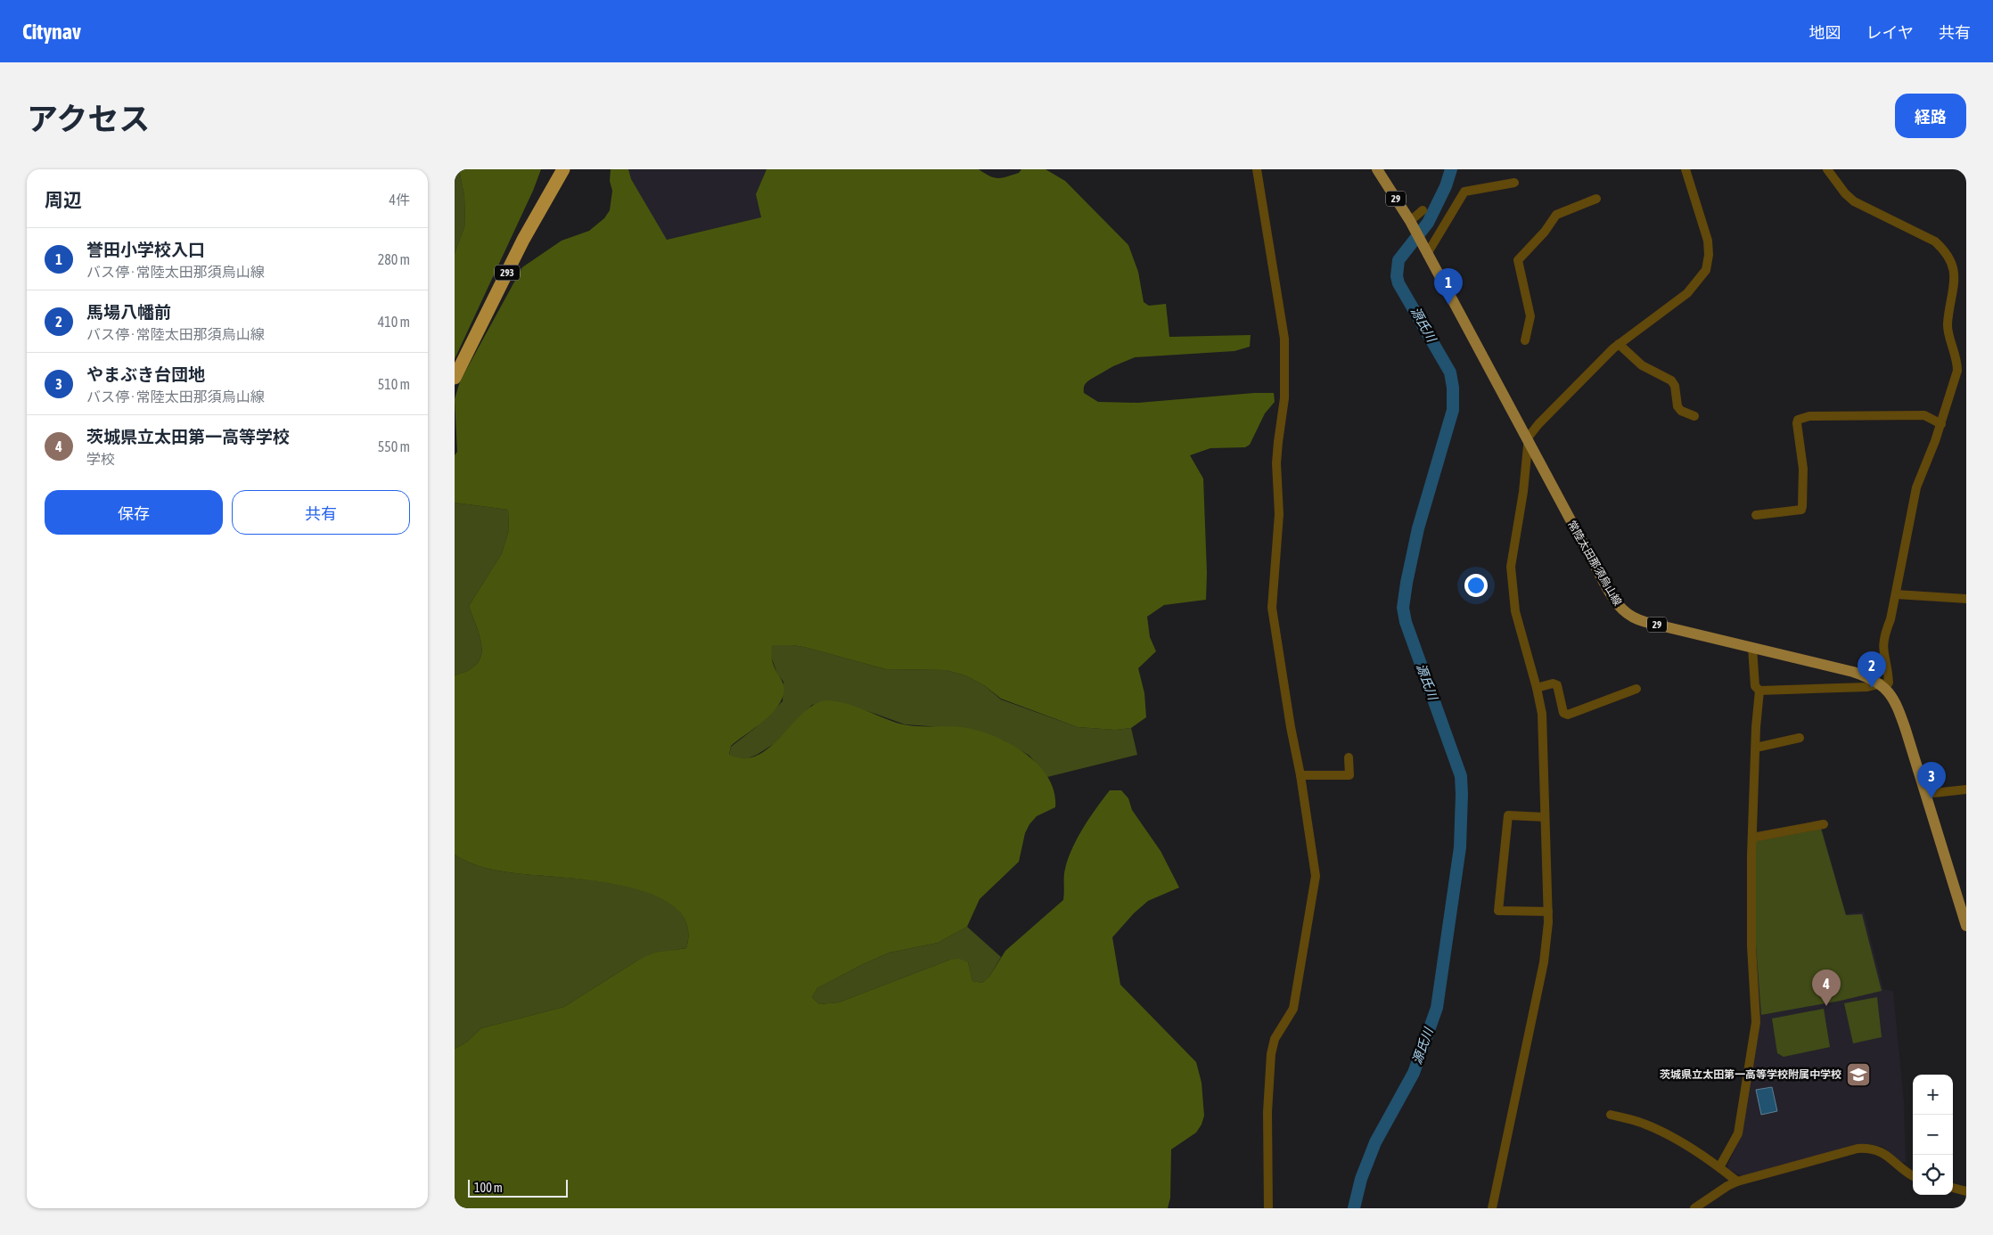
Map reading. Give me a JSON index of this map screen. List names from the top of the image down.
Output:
{
  "streets": {
    "highway": ["293"],
    "main road": ["29", "常陸太田那須烏山線"]
  },
  "water": ["源氏川"],
  "places": {
    "school or university": ["茨城県立太田第一高等学校附属中学校"]
  },
  "scale_bar": "100 m",
  "page": {
    "header": "Citynav",
    "nav": ["地図", "レイヤ", "共有"],
    "title": "アクセス",
    "buttons": [
      "経路",
      ["保存", "共有"]
    ],
    "heading": ["周辺", "4件"],
    "list": [
      {
        "mark": "1",
        "name": "誉田小学校入口",
        "note": "バス停 · 常陸太田那須烏山線",
        "value": "280 m"
      },
      {
        "mark": "2",
        "name": "馬場八幡前",
        "note": "バス停 · 常陸太田那須烏山線",
        "value": "410 m"
      },
      {
        "mark": "3",
        "name": "やまぶき台団地",
        "note": "バス停 · 常陸太田那須烏山線",
        "value": "510 m"
      },
      {
        "mark": "4",
        "name": "茨城県立太田第一高等学校",
        "note": "学校",
        "value": "550 m"
      }
    ],
    "pins": [
      "1",
      "2",
      "3",
      "4"
    ],
    "map_buttons": ["+", "−"],
    "scale": "100 m"
  }
}
